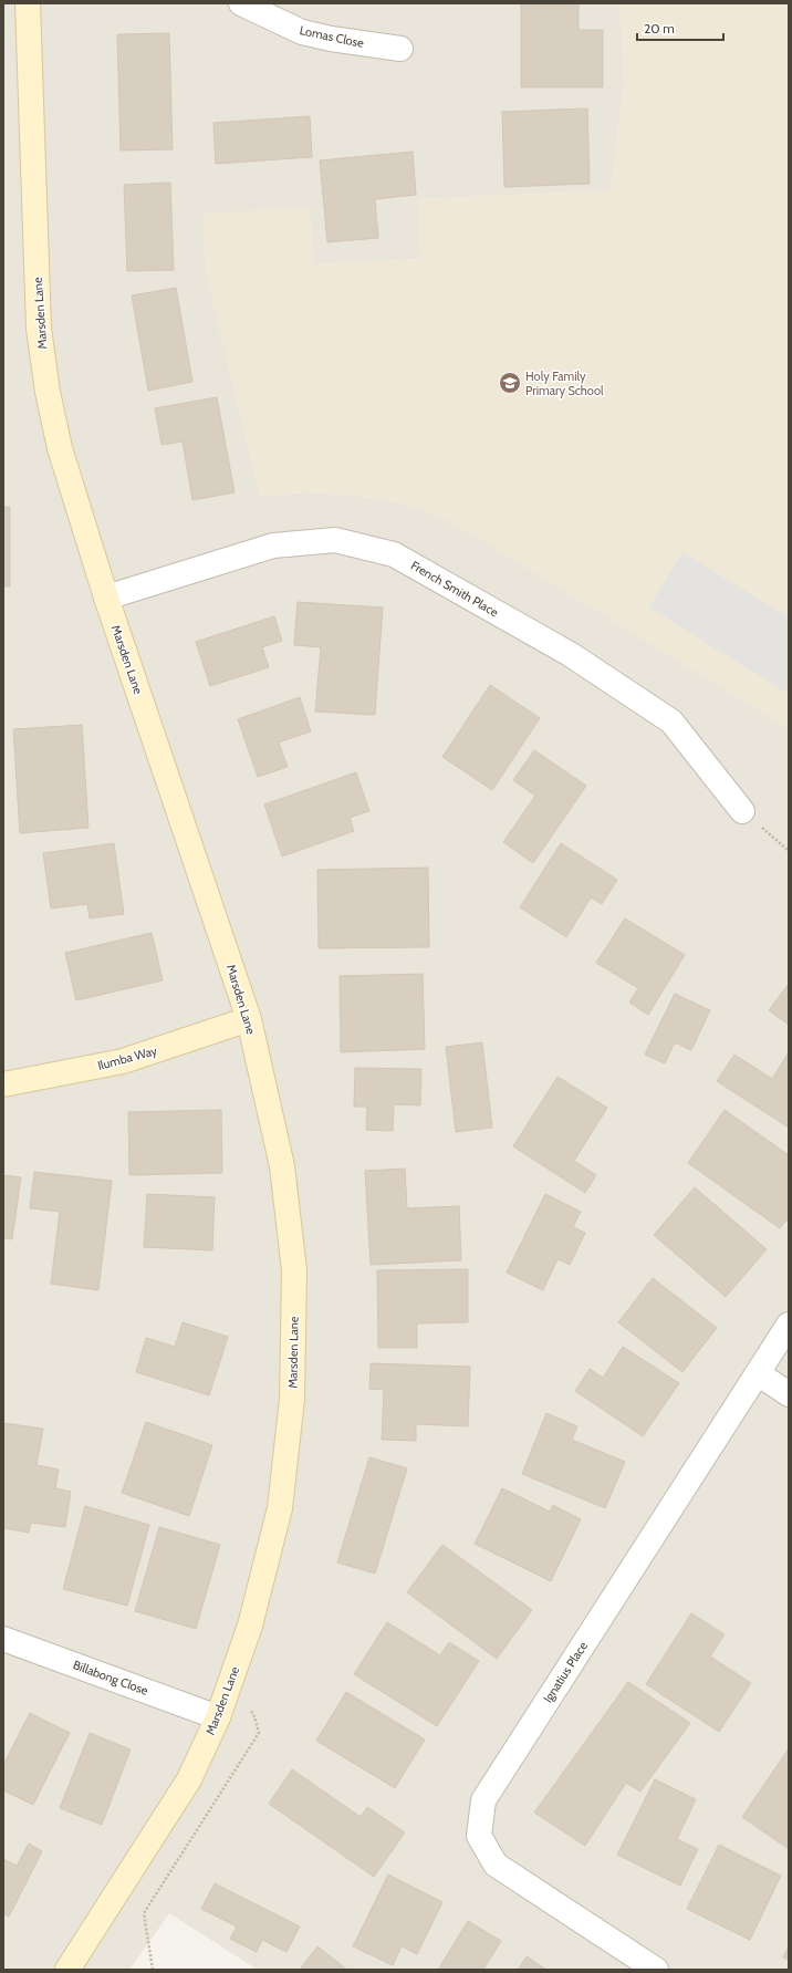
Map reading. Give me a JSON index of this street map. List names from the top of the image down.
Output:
{
  "streets": {
    "main road": ["Marsden Lane", "Ilumba Way"],
    "street": [
      "Lomas Close",
      "French Smith Place",
      "Ignatius Place",
      "Billabong Close"
    ]
  },
  "crossings": [
    ["Marsden Lane", "French Smith Place"],
    ["Marsden Lane", "Ilumba Way"],
    ["Marsden Lane", "Billabong Close"]
  ],
  "places": {
    "school or university": ["Holy Family Primary School"]
  },
  "scale_bar": "20 m"
}
